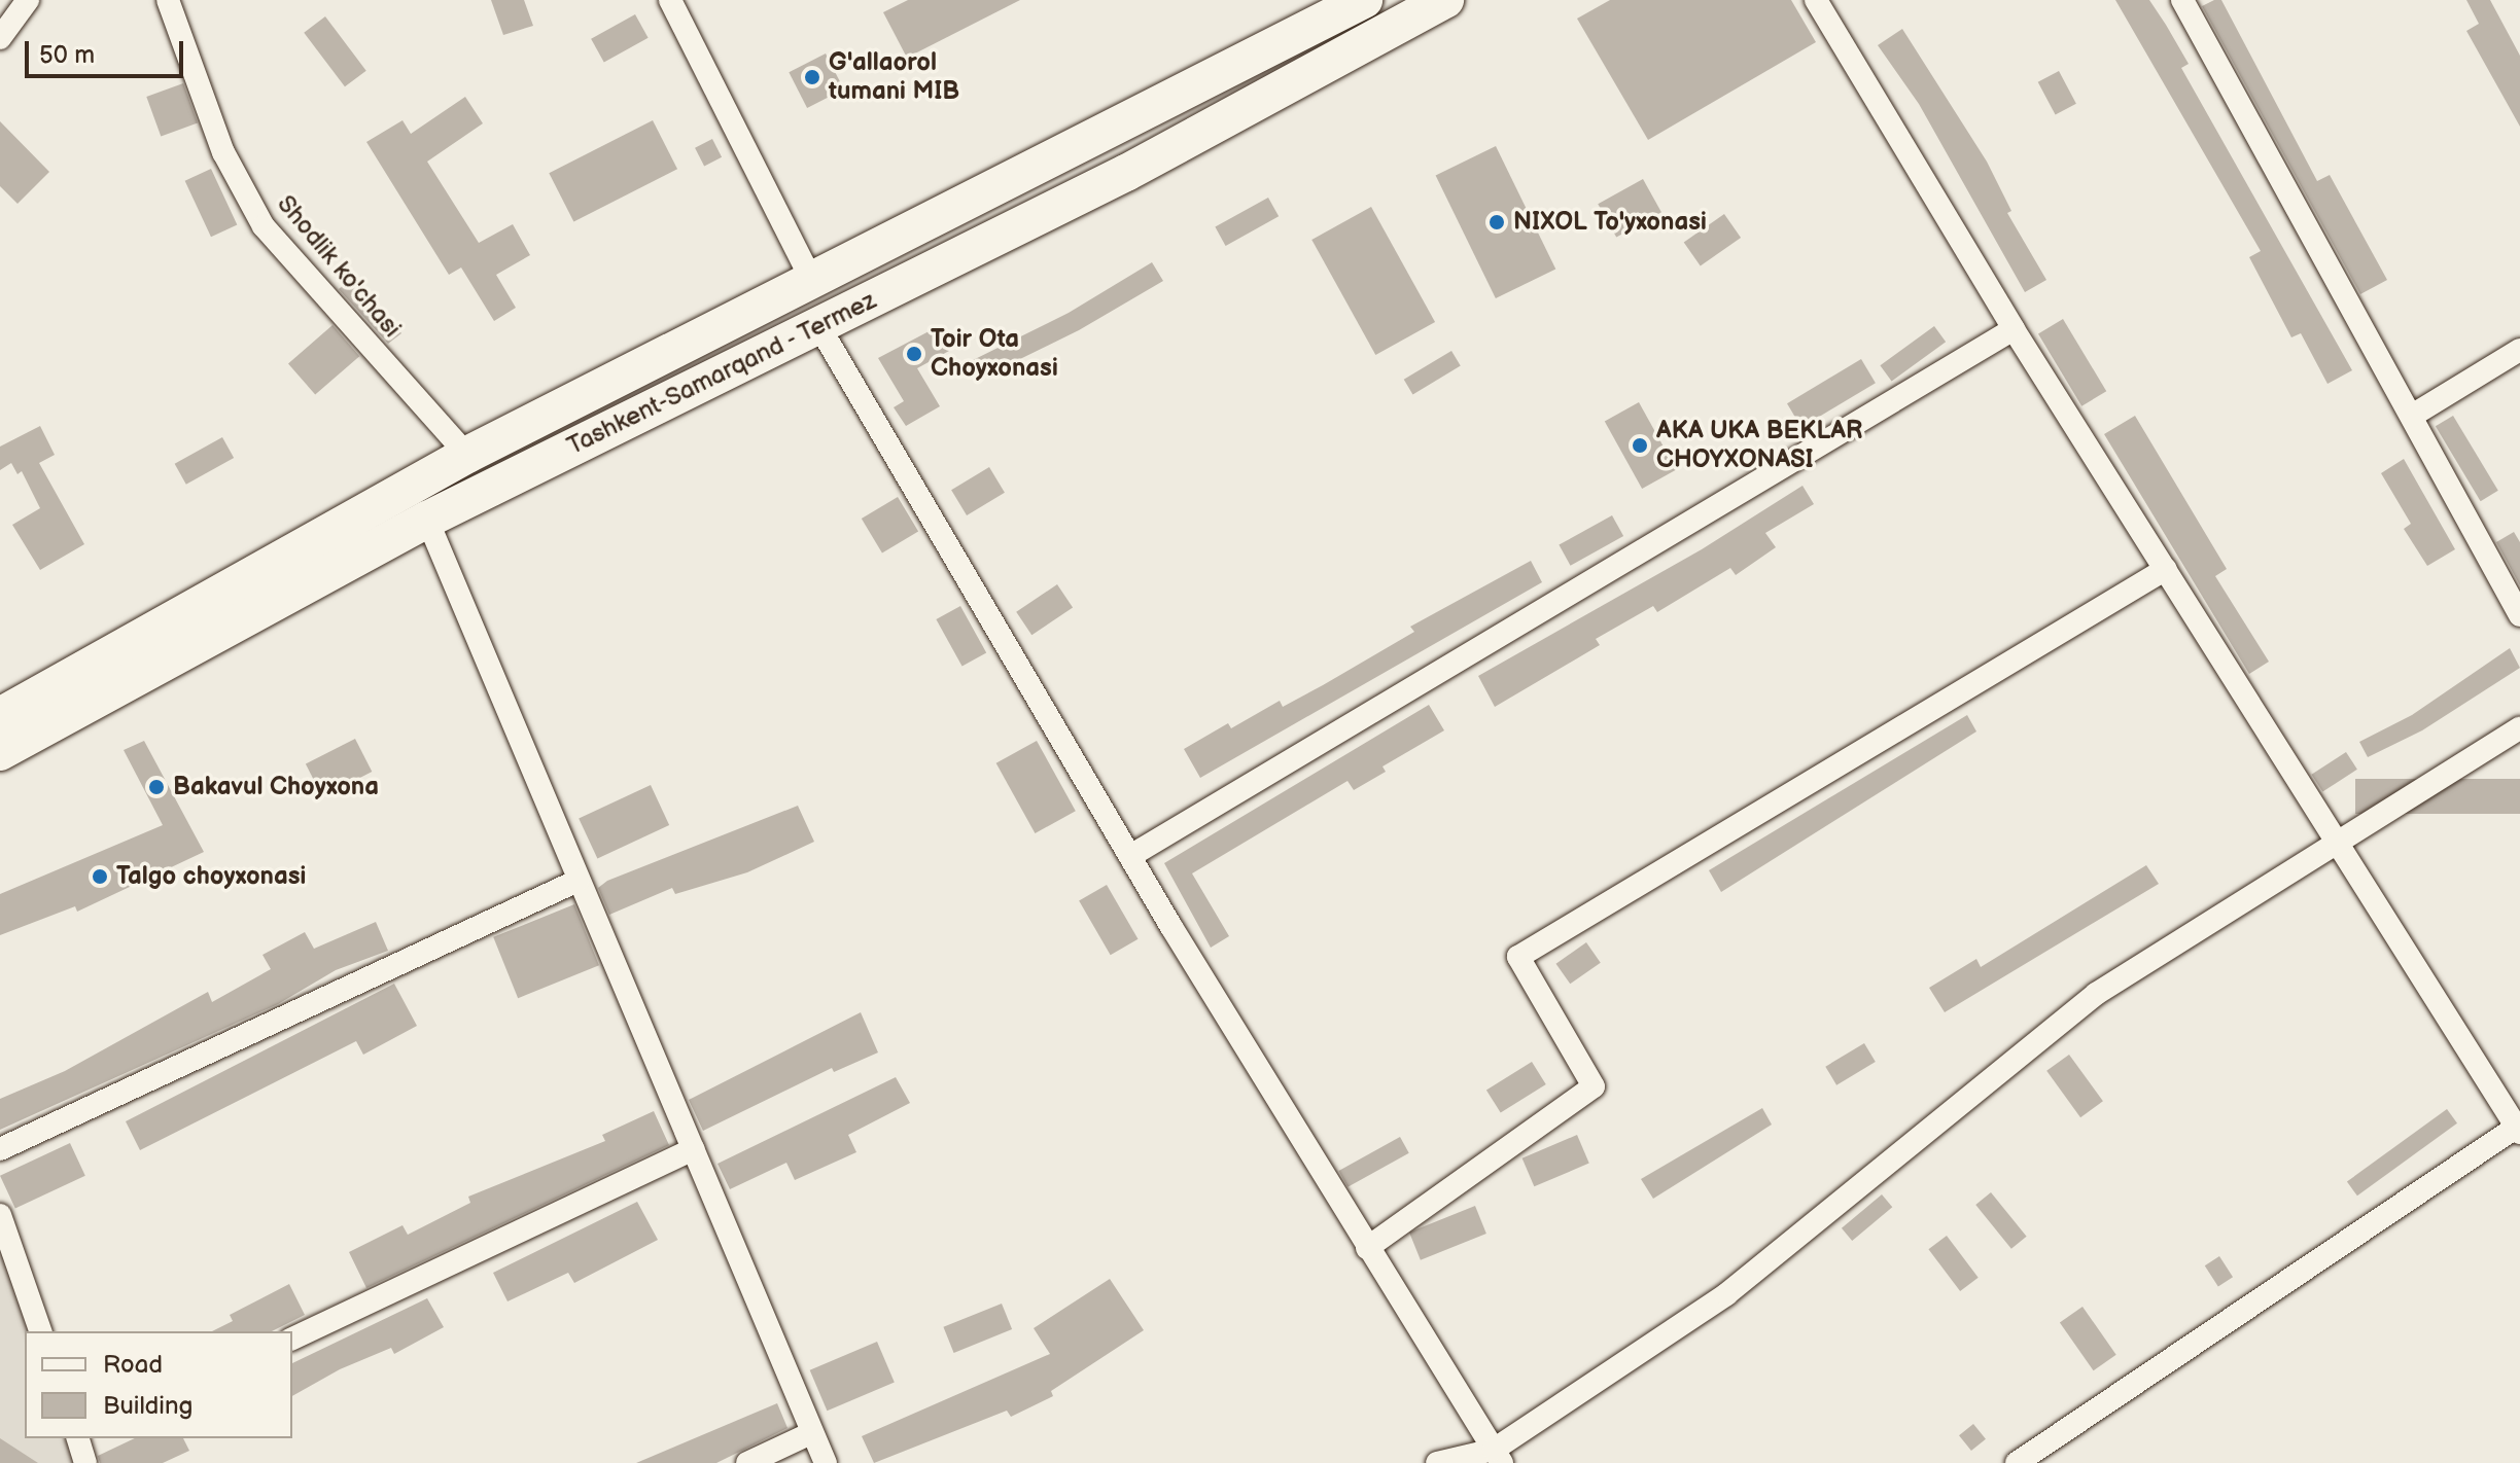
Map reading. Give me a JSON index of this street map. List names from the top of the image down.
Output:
{
  "streets": {
    "highway": ["Tashkent-Samarqand - Termez"],
    "street": ["Shodlik ko'chasi"]
  },
  "crossings": [
    ["Shodlik ko'chasi", "Tashkent-Samarqand - Termez"]
  ],
  "places": [
    "G'allaorol tumani MIB",
    "NIXOL To'yxonasi",
    "Toir Ota Choyxonasi",
    "AKA UKA BEKLAR CHOYXONASI",
    "Bakavul Choyxona",
    "Talgo choyxonasi"
  ],
  "legend": ["Road", "Building"],
  "scale_bar": "50 m"
}
